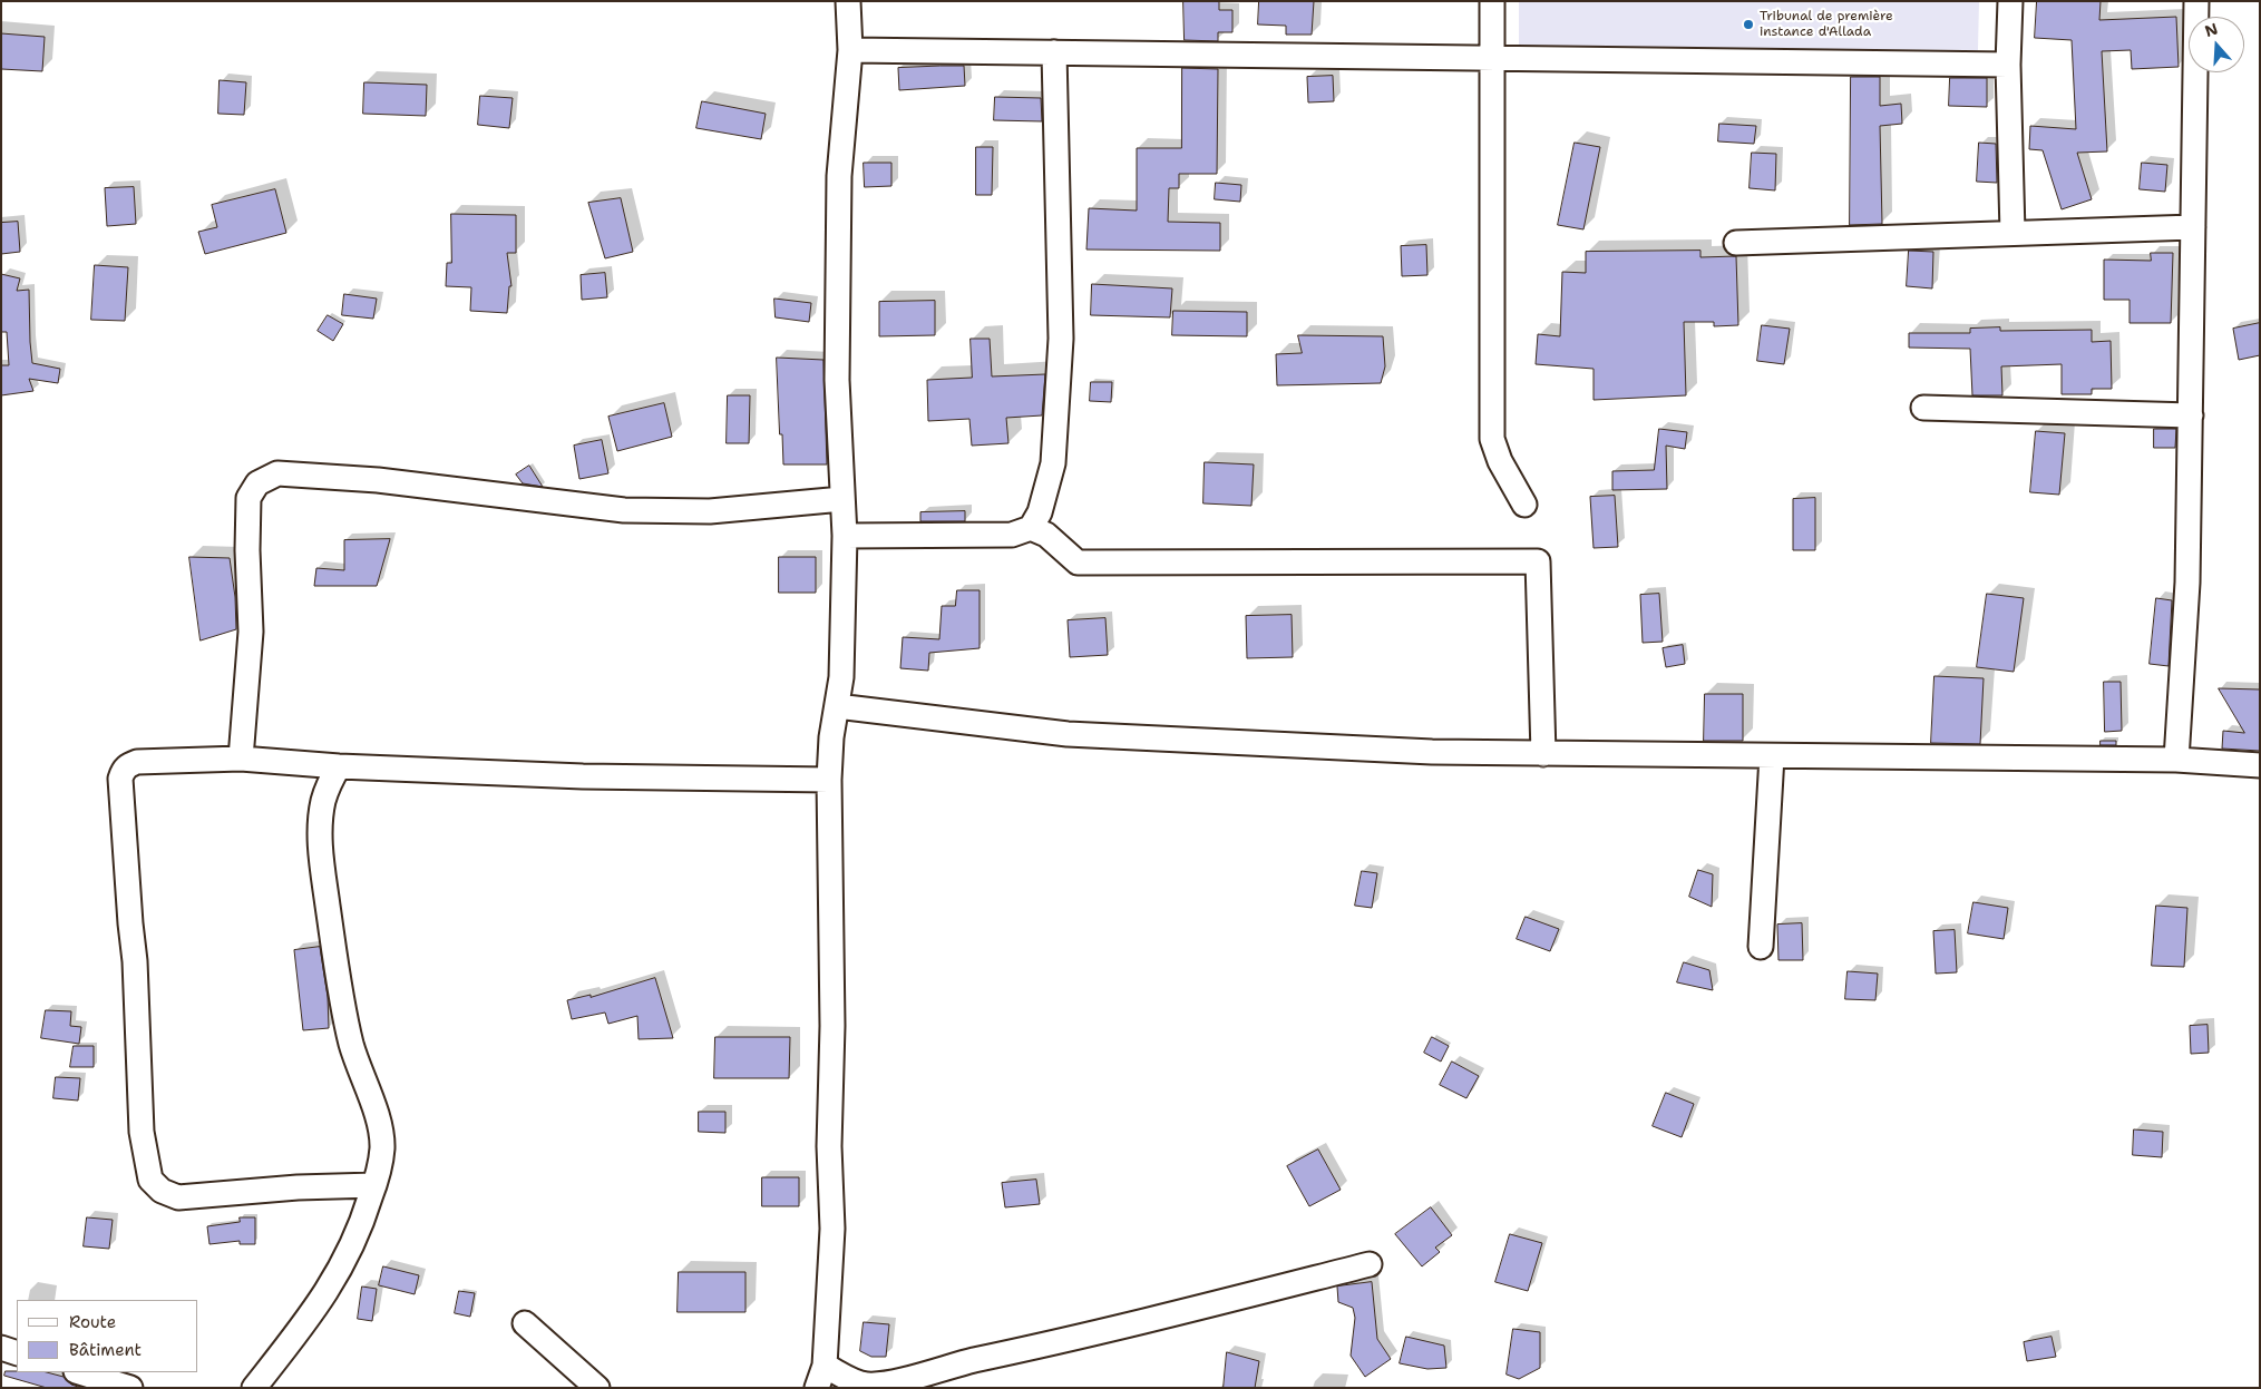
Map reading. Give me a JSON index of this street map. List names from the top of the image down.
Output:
{
  "places": ["Tribunal de première instance d'Allada"],
  "legend": ["Route", "Bâtiment"],
  "north": "top"
}
